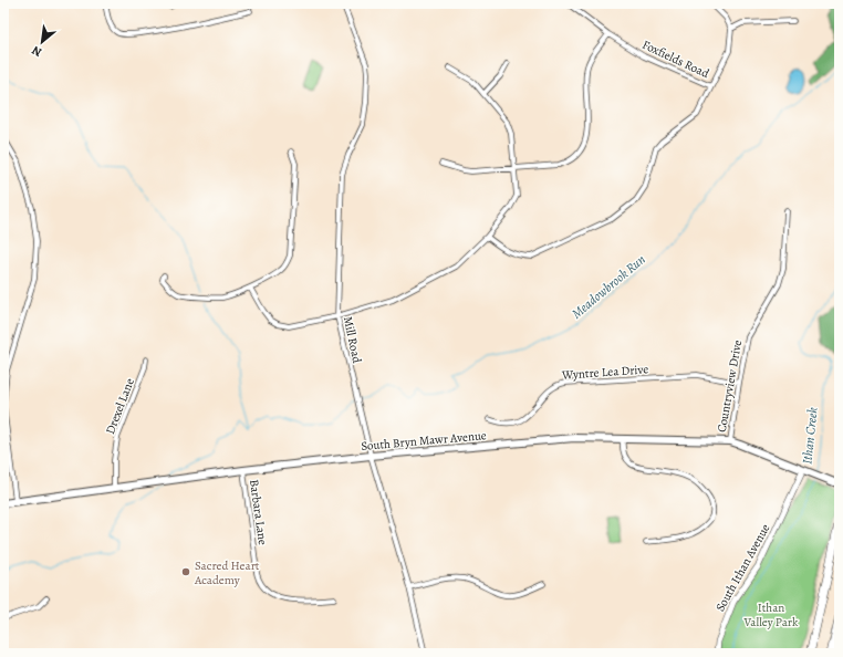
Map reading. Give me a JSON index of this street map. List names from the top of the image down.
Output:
{
  "streets": {
    "main road": ["South Bryn Mawr Avenue"],
    "street": [
      "Foxfields Road",
      "Mill Road",
      "Wyntre Lea Drive",
      "Countryview Drive",
      "Drexel Lane",
      "Barbara Lane",
      "South Ithan Avenue"
    ]
  },
  "crossings": [
    ["Mill Road", "South Bryn Mawr Avenue"],
    ["Wyntre Lea Drive", "Countryview Drive"],
    ["Countryview Drive", "South Bryn Mawr Avenue"],
    ["Drexel Lane", "South Bryn Mawr Avenue"],
    ["South Bryn Mawr Avenue", "Barbara Lane"],
    ["South Bryn Mawr Avenue", "South Ithan Avenue"]
  ],
  "water": ["Meadowbrook Run", "Ithan Creek"],
  "parks": ["Ithan Valley Park"],
  "places": ["Sacred Heart Academy"],
  "north": "bottom left"
}
